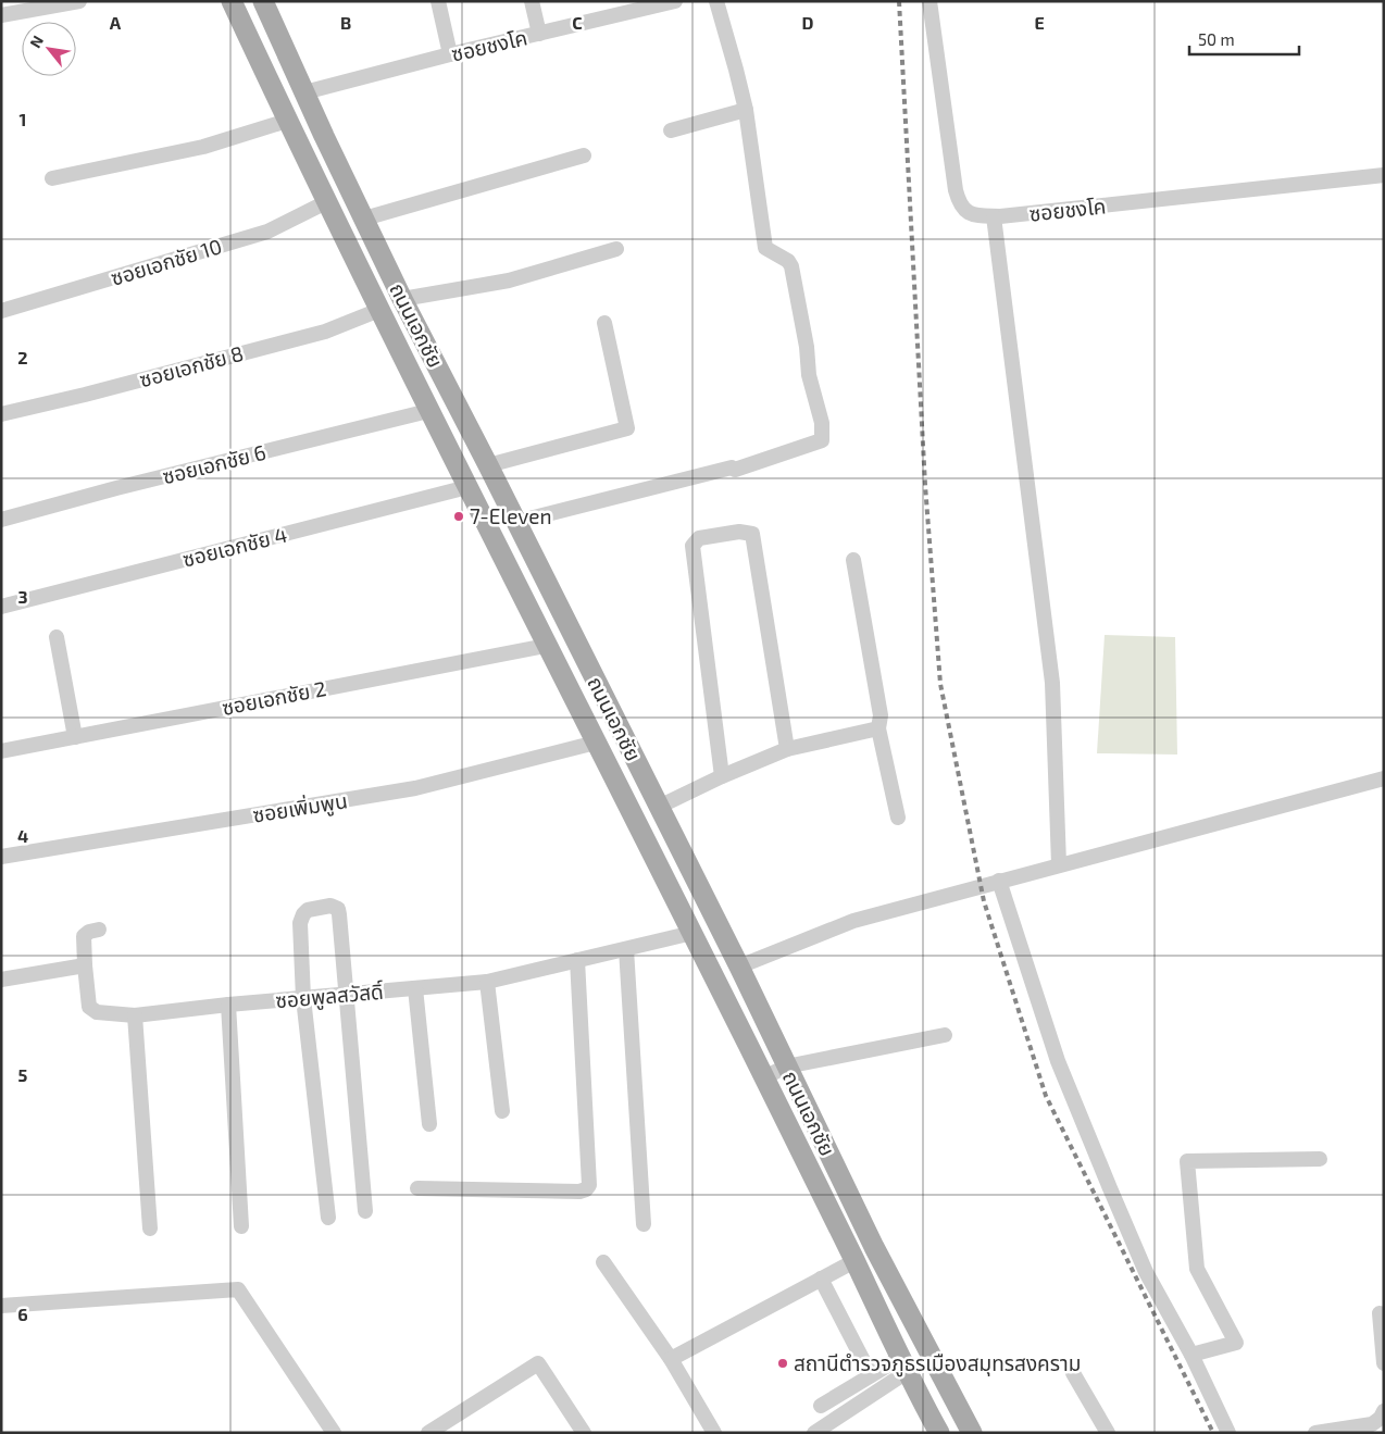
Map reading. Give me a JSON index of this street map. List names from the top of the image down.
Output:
{
  "streets": {
    "main road": ["ถนนเอกชัย"],
    "street": [
      "ซอยชงโค",
      "ซอยเอกชัย 10",
      "ซอยเอกชัย 8",
      "ซอยเอกชัย 6",
      "ซอยเอกชัย 4",
      "ซอยเอกชัย 2",
      "ซอยเพิ่มพูน",
      "ซอยพูลสวัสดิ์"
    ]
  },
  "crossings": [
    ["ซอยชงโค", "ถนนเอกชัย"],
    ["ซอยเอกชัย 10", "ถนนเอกชัย"],
    ["ถนนเอกชัย", "ซอยเอกชัย 8"],
    ["ถนนเอกชัย", "ซอยเอกชัย 6"],
    ["ถนนเอกชัย", "ซอยเอกชัย 4"],
    ["ถนนเอกชัย", "ซอยเอกชัย 2"],
    ["ถนนเอกชัย", "ซอยเพิ่มพูน"],
    ["ถนนเอกชัย", "ซอยพูลสวัสดิ์"]
  ],
  "places": ["7-Eleven", "สถานีตำรวจภูธรเมืองสมุทรสงคราม"],
  "scale_bar": "50 m",
  "north": "top left",
  "grid": {
    "columns": [
      "A",
      "B",
      "C",
      "D",
      "E"
    ],
    "rows": [
      "1",
      "2",
      "3",
      "4",
      "5",
      "6"
    ]
  }
}
